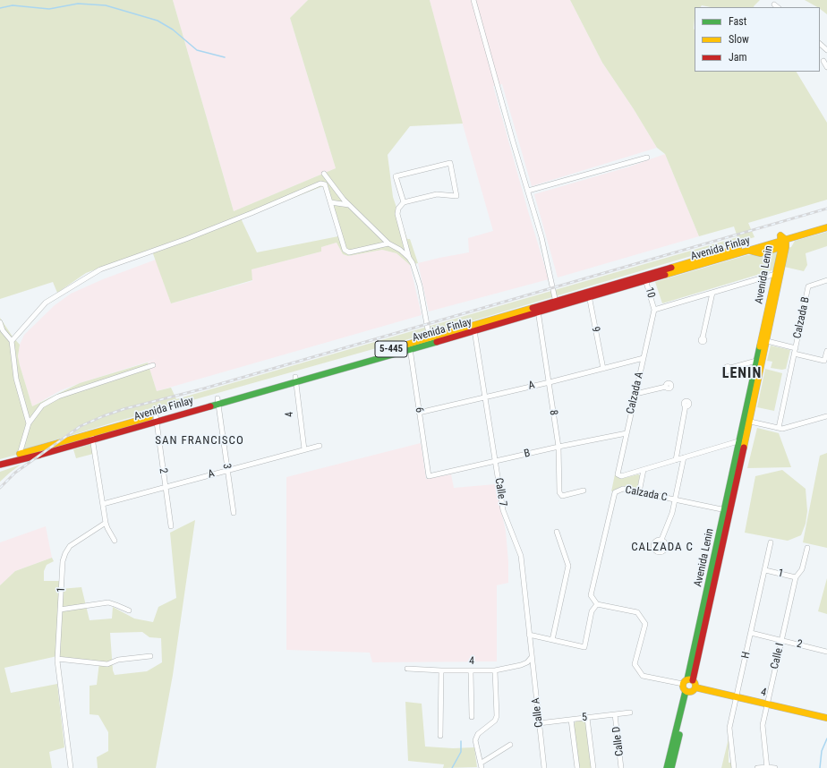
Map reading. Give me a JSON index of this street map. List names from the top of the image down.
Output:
{
  "streets": {
    "main road": [
      "Avenida Finlay",
      "Avenida Lenin",
      "5-445",
      "4"
    ],
    "street": [
      "10",
      "Calzada B",
      "9",
      "A",
      "Calzada A",
      "6",
      "8",
      "B",
      "3",
      "2",
      "Calle 7",
      "Calzada C",
      "1",
      "H",
      "Calle I",
      "Calle A",
      "5",
      "Calle D"
    ]
  },
  "crossings": [
    ["Avenida Finlay", "Avenida Lenin"],
    ["Avenida Finlay", "10"],
    ["Avenida Finlay", "9"],
    ["Avenida Finlay", "6"],
    ["Avenida Finlay", "8"],
    ["Avenida Finlay", "4"],
    ["Avenida Finlay", "3"],
    ["Avenida Finlay", "2"],
    ["Avenida Finlay", "Calle 7"],
    ["Avenida Lenin", "Calzada B"],
    ["Avenida Lenin", "Calzada A"],
    ["Avenida Lenin", "4"],
    ["Avenida Lenin", "Calzada C"],
    ["10", "Calzada A"],
    ["9", "A"],
    ["A", "Calzada A"],
    ["A", "6"],
    ["A", "8"],
    ["A", "4"],
    ["A", "3"],
    ["A", "2"],
    ["A", "Calle 7"],
    ["Calzada A", "B"],
    ["6", "B"],
    ["8", "B"],
    ["4", "Calle 7"],
    ["4", "H"],
    ["4", "Calle I"],
    ["4", "Calle A"],
    ["B", "Calle 7"],
    ["2", "H"],
    ["2", "Calle I"],
    ["Calle 7", "Calle A"],
    ["1", "H"],
    ["1", "Calle I"],
    ["Calle A", "5"],
    ["5", "Calle D"]
  ],
  "districts": ["LENIN", "SAN FRANCISCO", "CALZADA C"],
  "legend": ["Fast", "Slow", "Jam"]
}
